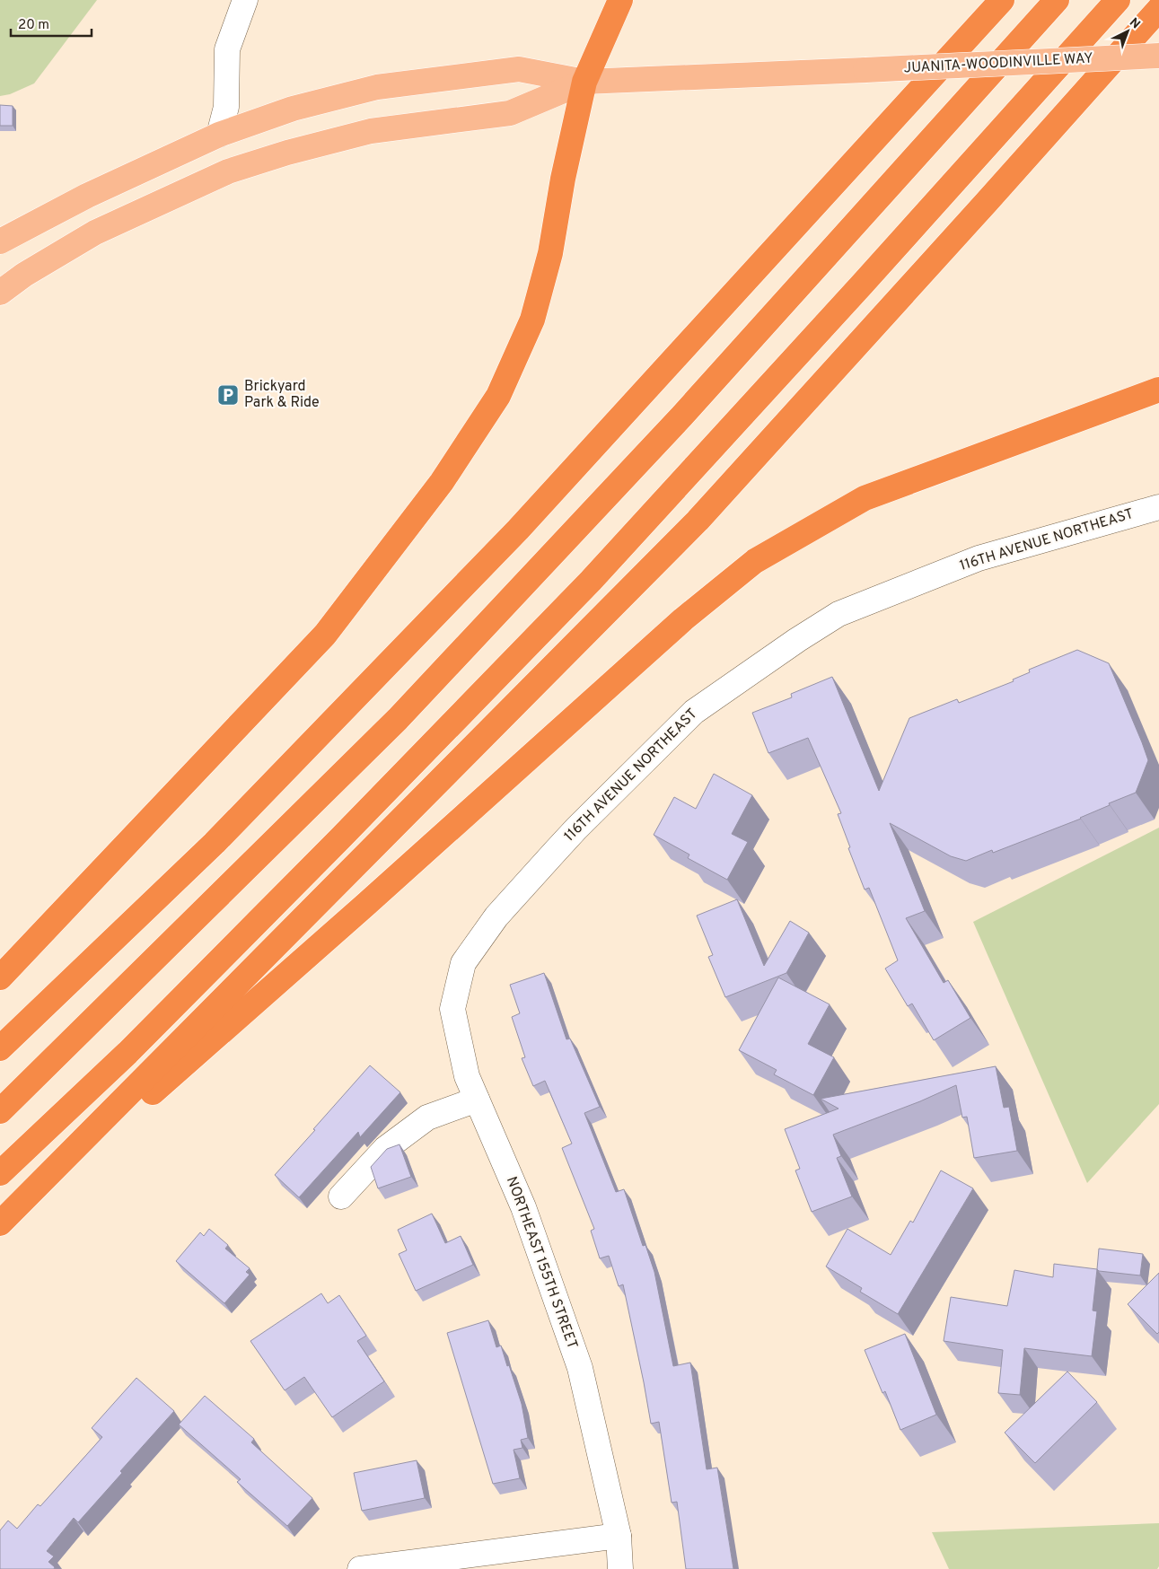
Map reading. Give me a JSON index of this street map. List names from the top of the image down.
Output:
{
  "streets": {
    "main road": ["JUANITA-WOODINVILLE WAY"],
    "street": ["116TH AVENUE NORTHEAST", "NORTHEAST 155TH STREET"]
  },
  "crossings": [
    ["116TH AVENUE NORTHEAST", "NORTHEAST 155TH STREET"]
  ],
  "places": {
    "parking": ["Brickyard Park & Ride"]
  },
  "scale_bar": "20 m",
  "north": "top right"
}
